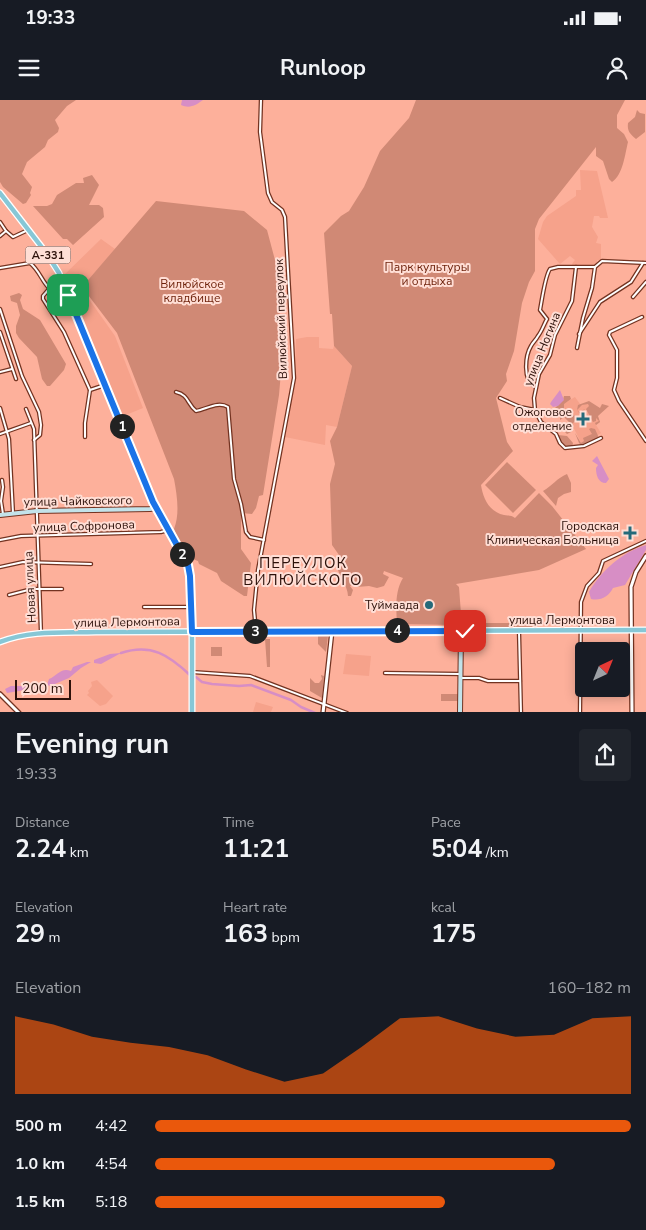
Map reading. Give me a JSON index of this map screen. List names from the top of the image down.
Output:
{
  "streets": {
    "main road": ["А-331", "улица Чайковского", "улица Лермонтова"],
    "street": [
      "Вилюйский переулок",
      "улица Ногина",
      "улица Софронова",
      "Новая улица"
    ]
  },
  "crossings": [
    ["А-331", "улица Чайковского"],
    ["А-331", "улица Софронова"],
    ["А-331", "улица Лермонтова"],
    ["Вилюйский переулок", "улица Лермонтова"],
    ["улица Чайковского", "Новая улица"],
    ["улица Софронова", "Новая улица"],
    ["Новая улица", "улица Лермонтова"]
  ],
  "districts": ["ПЕРЕУЛОК ВИЛЮЙСКОГО"],
  "parks": ["Парк культуры и отдыха", "Вилюйское кладбище"],
  "places": {
    "health": ["Ожоговое отделение", "Городская Клиническая Больница"],
    "other": ["Туймаада"]
  },
  "scale_bar": "200 m",
  "north": "top right",
  "page": {
    "status": "19:33",
    "header": "Runloop",
    "pins": [
      "1",
      "2",
      "4",
      "3"
    ],
    "scale": "200 m",
    "heading": ["Evening run", "19:33"],
    "stats": [
      ["Distance", "2.24 km"],
      ["Time", "11:21"],
      ["Pace", "5:04 /km"],
      ["Elevation", "29 m"],
      ["Heart rate", "163 bpm"],
      ["kcal", "175"]
    ],
    "chart": ["Elevation", "160–182 m"],
    "list": [
      {
        "name": "500 m",
        "note": "4:42"
      },
      {
        "name": "1.0 km",
        "note": "4:54"
      },
      {
        "name": "1.5 km",
        "note": "5:18"
      }
    ]
  }
}
